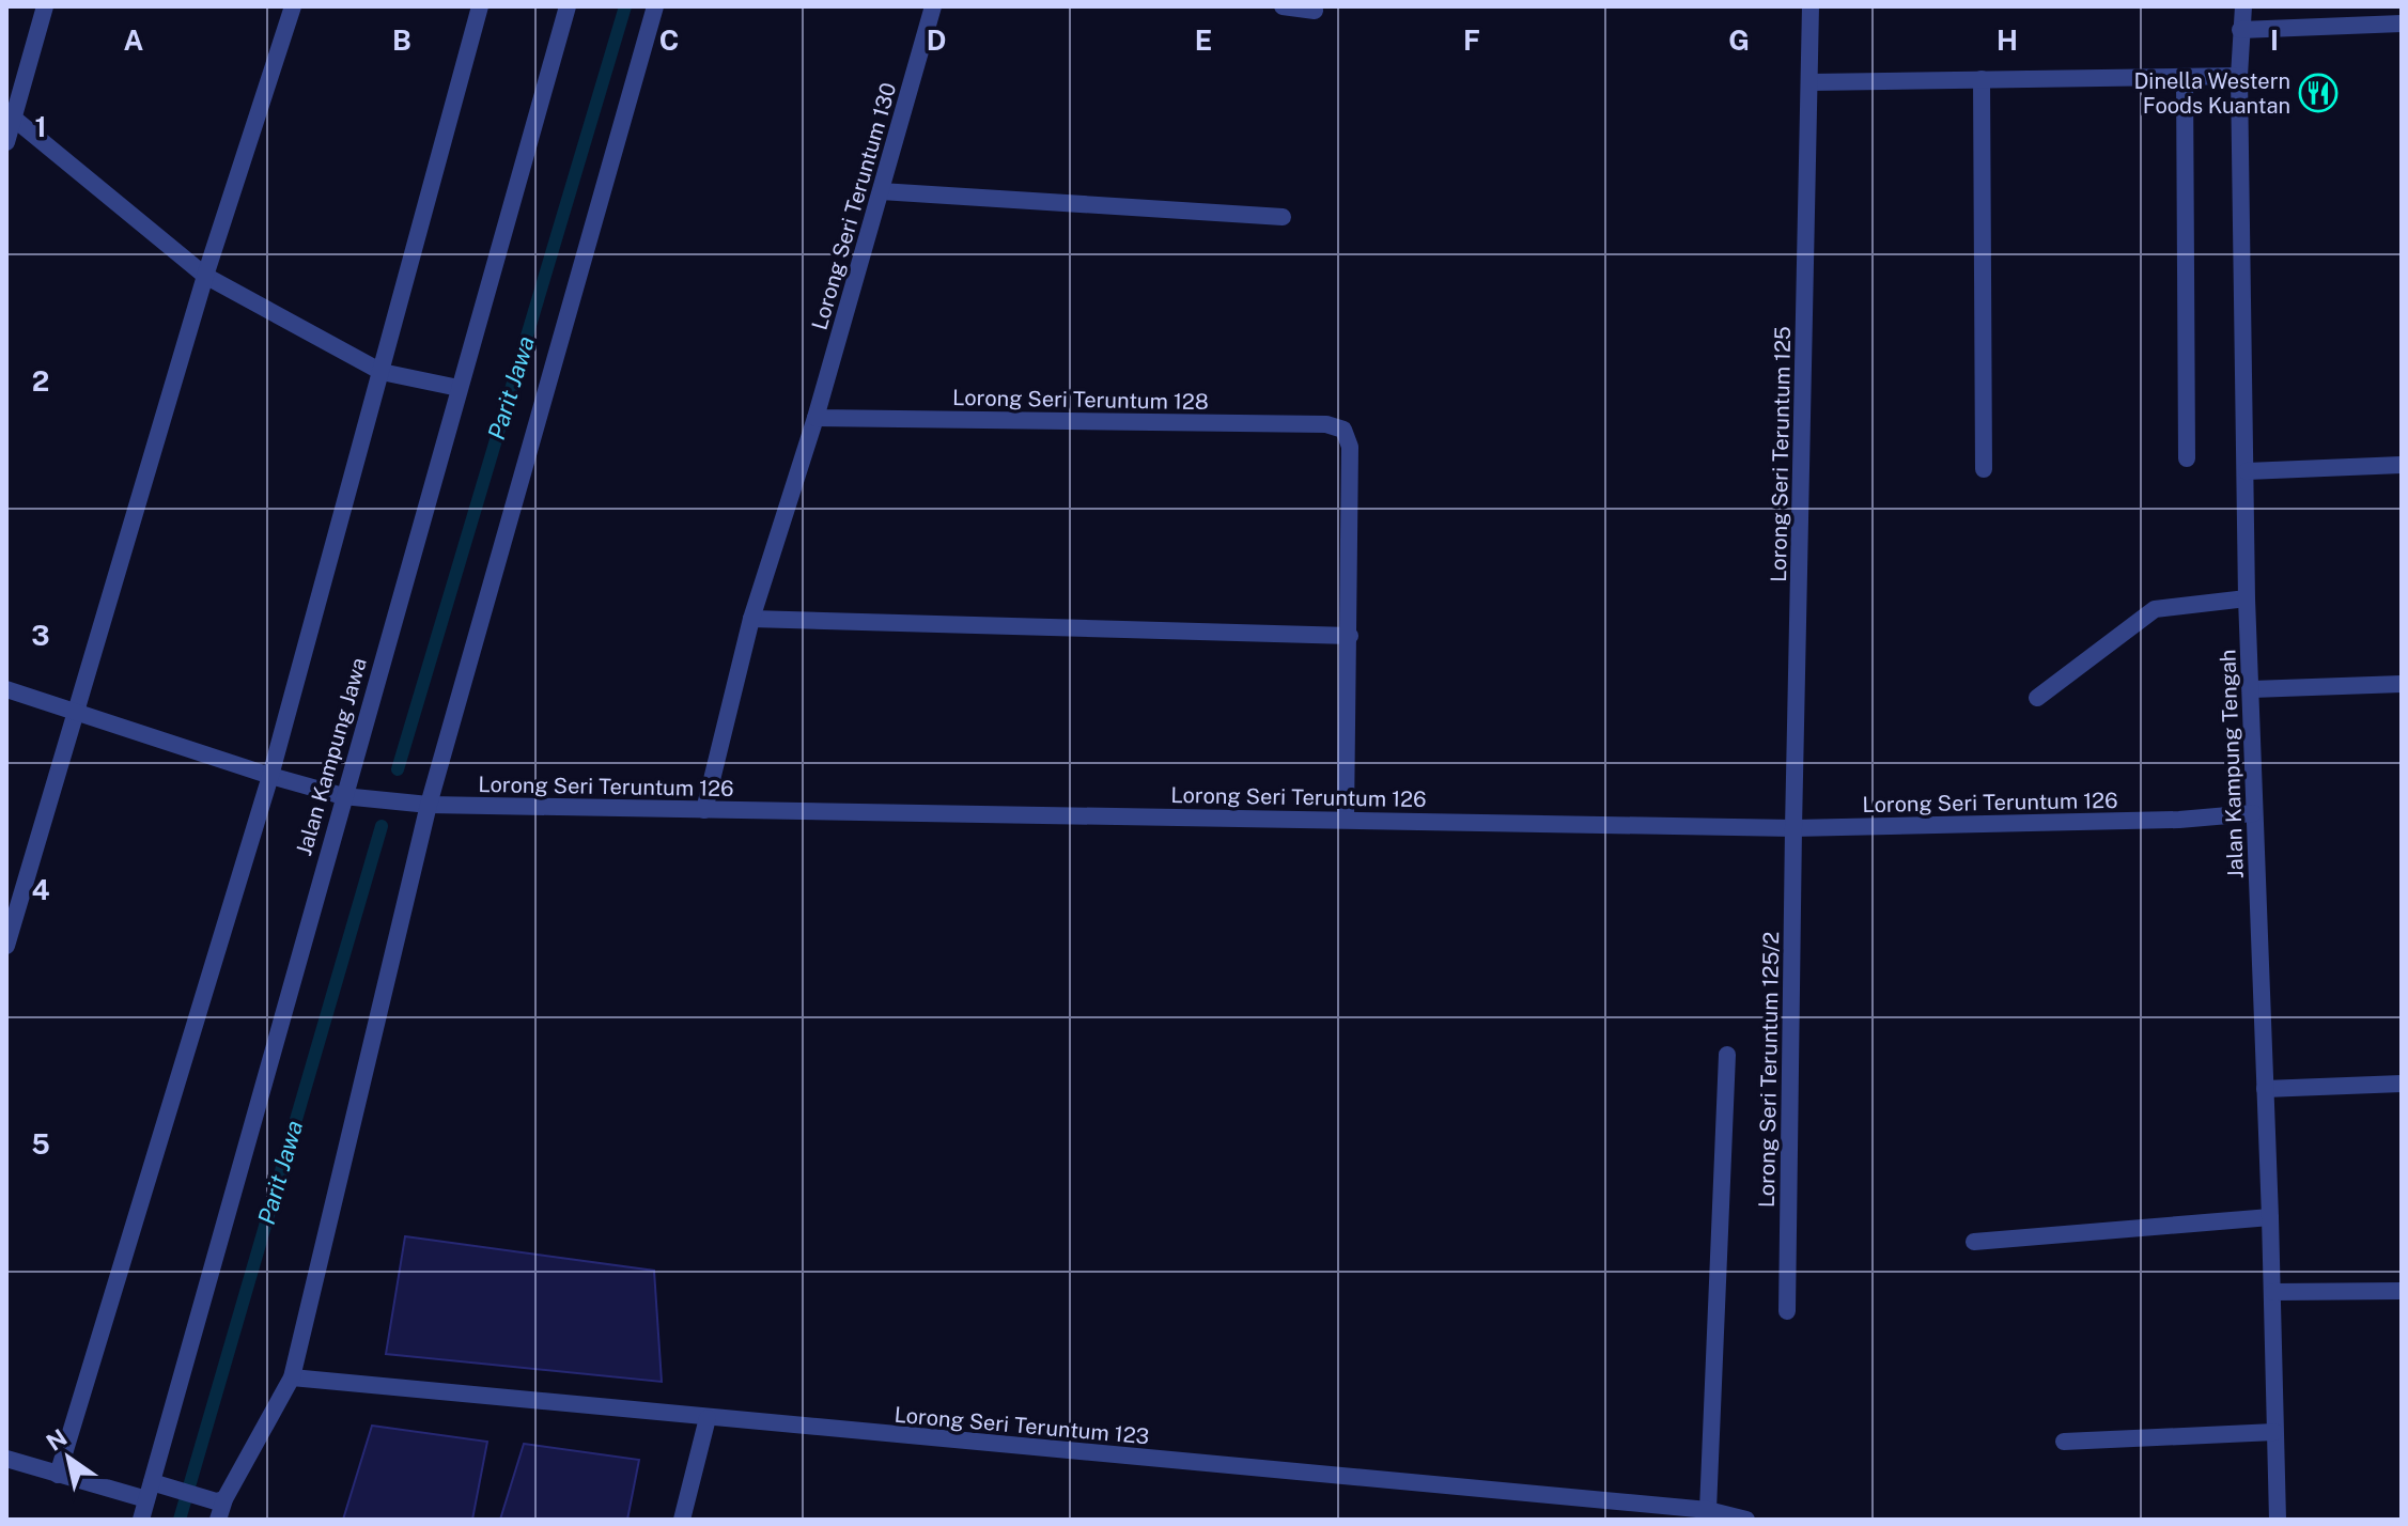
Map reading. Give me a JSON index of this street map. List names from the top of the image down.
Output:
{
  "streets": {
    "street": [
      "Lorong Seri Teruntum 130",
      "Lorong Seri Teruntum 128",
      "Lorong Seri Teruntum 125",
      "Jalan Kampung Jawa",
      "Jalan Kampung Tengah",
      "Lorong Seri Teruntum 126",
      "Lorong Seri Teruntum 125/2",
      "Lorong Seri Teruntum 123"
    ]
  },
  "crossings": [
    ["Lorong Seri Teruntum 130", "Lorong Seri Teruntum 128"],
    ["Lorong Seri Teruntum 130", "Lorong Seri Teruntum 126"],
    ["Lorong Seri Teruntum 125", "Lorong Seri Teruntum 126"],
    ["Lorong Seri Teruntum 125", "Lorong Seri Teruntum 125/2"],
    ["Jalan Kampung Jawa", "Lorong Seri Teruntum 126"],
    ["Jalan Kampung Tengah", "Lorong Seri Teruntum 126"],
    ["Lorong Seri Teruntum 126", "Lorong Seri Teruntum 125/2"]
  ],
  "water": ["Parit Jawa"],
  "places": {
    "restaurant": ["Dinella Western Foods Kuantan"]
  },
  "north": "top left",
  "grid": {
    "columns": [
      "A",
      "B",
      "C",
      "D",
      "E",
      "F",
      "G",
      "H",
      "I"
    ],
    "rows": [
      "1",
      "2",
      "3",
      "4",
      "5"
    ]
  }
}
